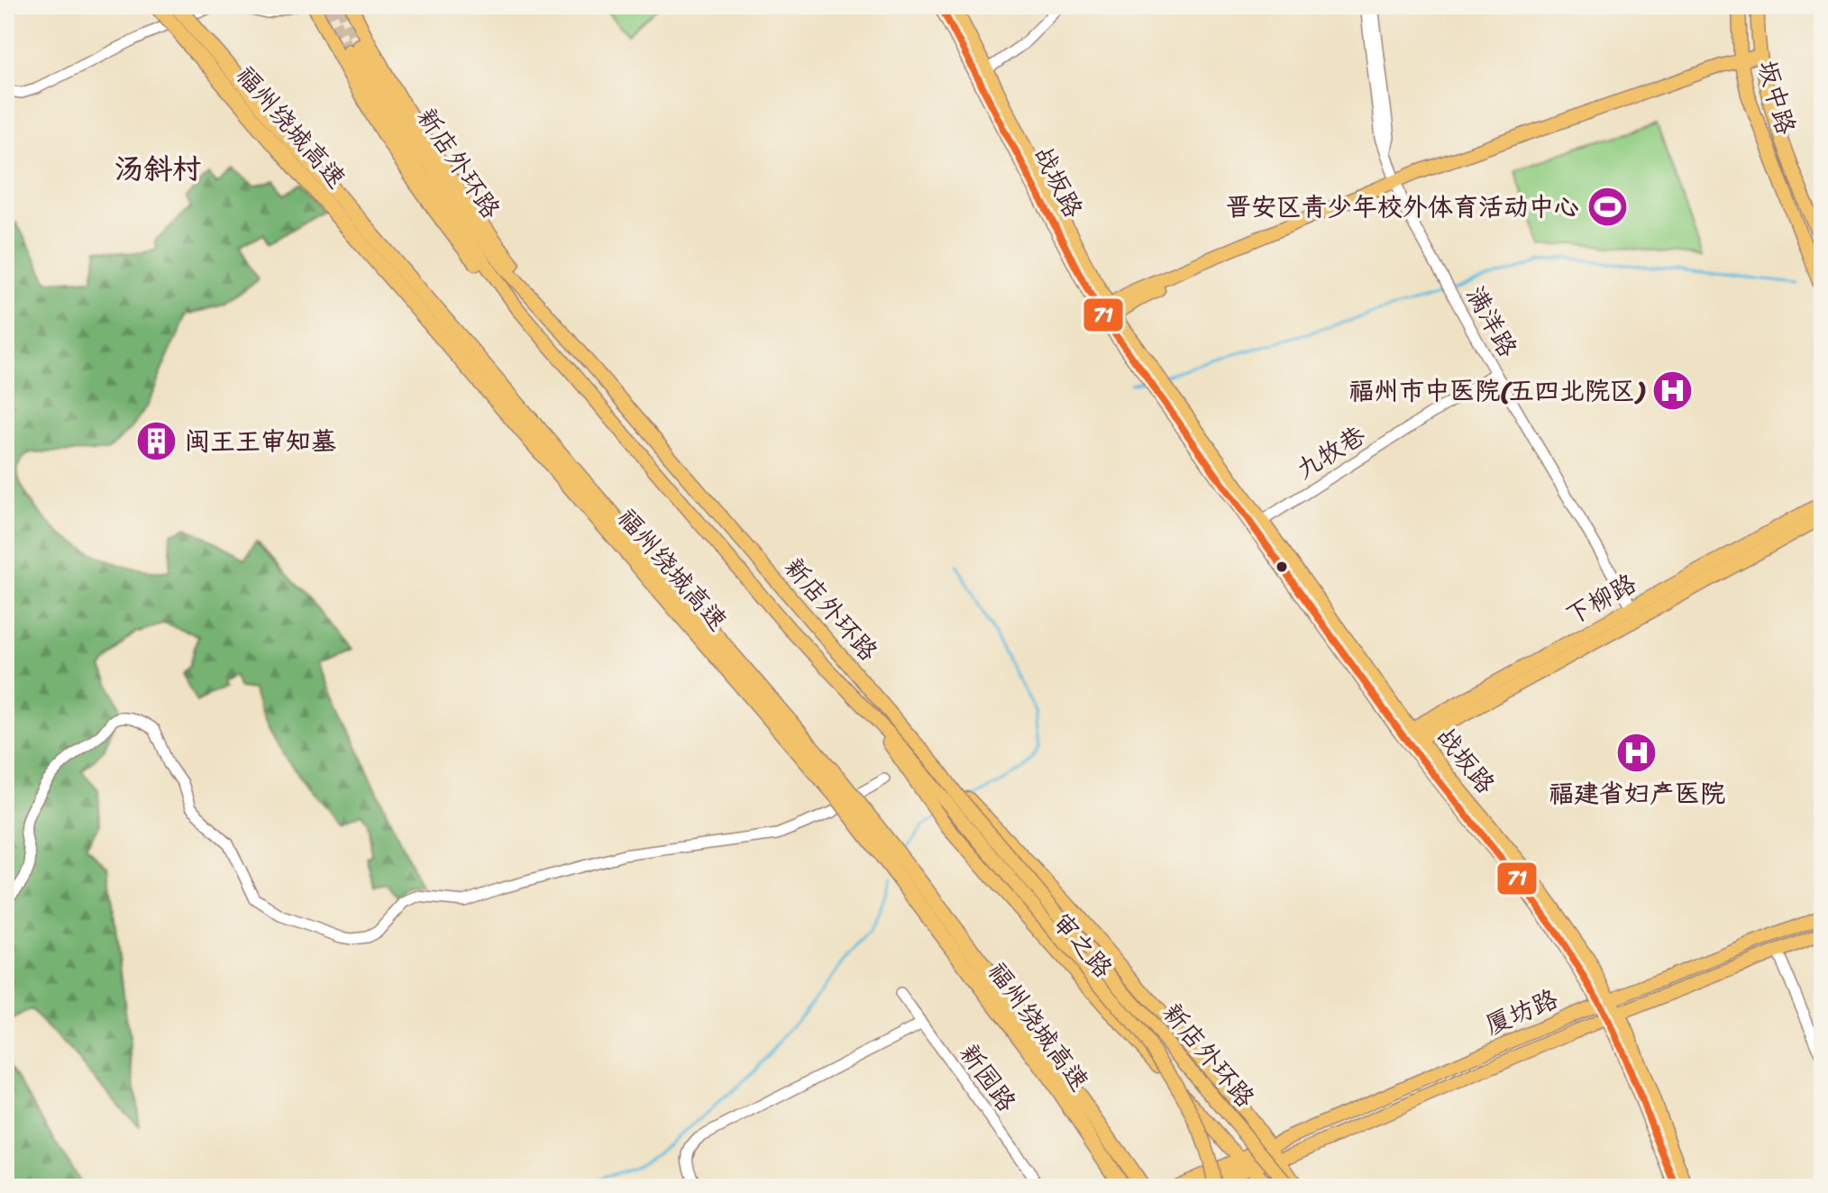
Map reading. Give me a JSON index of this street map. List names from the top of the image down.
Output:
{
  "streets": {
    "highway": ["福州绕城高速"],
    "main road": [
      "坂中路",
      "新店外环路",
      "战坂路",
      "下柳路",
      "审之路",
      "厦坊路"
    ],
    "street": ["满洋路", "九牧巷", "新园路"]
  },
  "crossings": [
    ["新店外环路", "审之路"],
    ["战坂路", "九牧巷"],
    ["战坂路", "下柳路"],
    ["战坂路", "厦坊路"],
    ["满洋路", "九牧巷"],
    ["满洋路", "下柳路"],
    ["审之路", "厦坊路"]
  ],
  "districts": ["汤斜村"],
  "places": {
    "sports": ["晋安区青少年校外体育活动中心"],
    "hospital": ["福州市中医院(五四北院区)", "福建省妇产医院"],
    "building": ["闽王王审知墓"]
  },
  "lines": ["transit line 71"]
}
